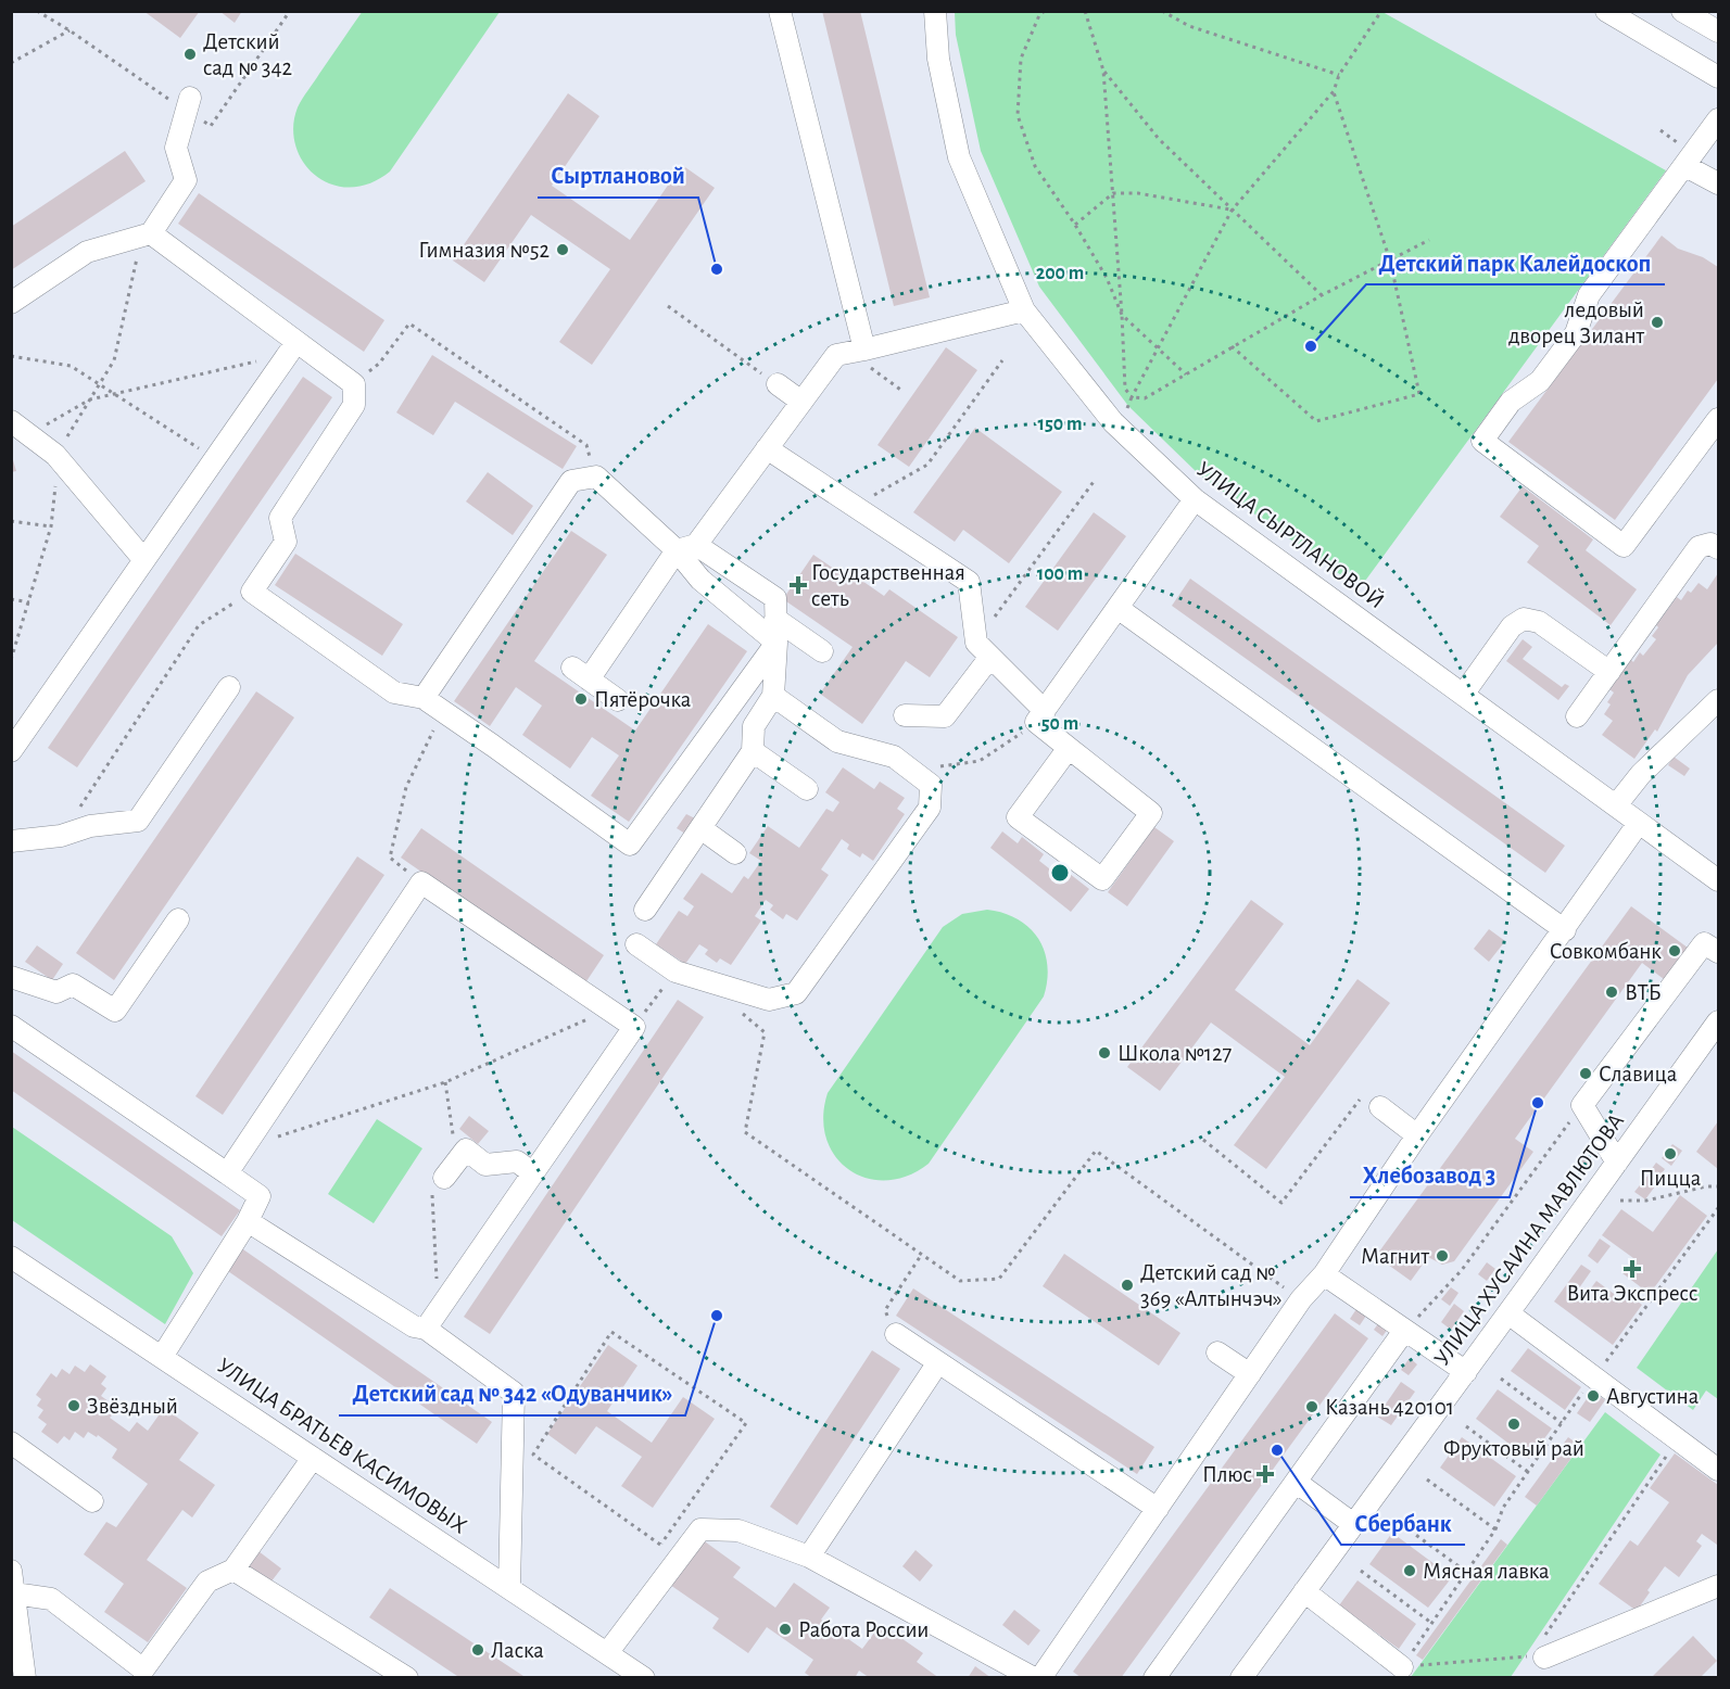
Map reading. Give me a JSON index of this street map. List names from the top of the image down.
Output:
{
  "streets": {
    "street": ["УЛИЦА СЫРТЛАНОВОЙ", "УЛИЦА ХУСАИНА МАВЛЮТОВА", "УЛИЦА БРАТЬЕВ КАСИМОВЫХ"]
  },
  "places": {
    "other": [
      "Детский сад № 342",
      "Гимназия №52",
      "Сыртлановой",
      "ледовый дворец Зилант",
      "Детский парк Калейдоскоп",
      "Пятёрочка",
      "Совкомбанк",
      "ВТБ",
      "Школа №127",
      "Славица",
      "Хлебозавод 3",
      "Пицца",
      "Магнит",
      "Детский сад № 369 «Алтынчэч»",
      "Детский сад № 342 «Одуванчик»",
      "Августина",
      "Звёздный",
      "Казань 420101",
      "Фруктовый рай",
      "Сбербанк",
      "Мясная лавка",
      "Работа России",
      "Ласка"
    ],
    "health": ["Государственная сеть", "Вита Экспресс", "Плюс"]
  },
  "rings": [
    "200 m",
    "150 m",
    "100 m",
    "50 m"
  ]
}
